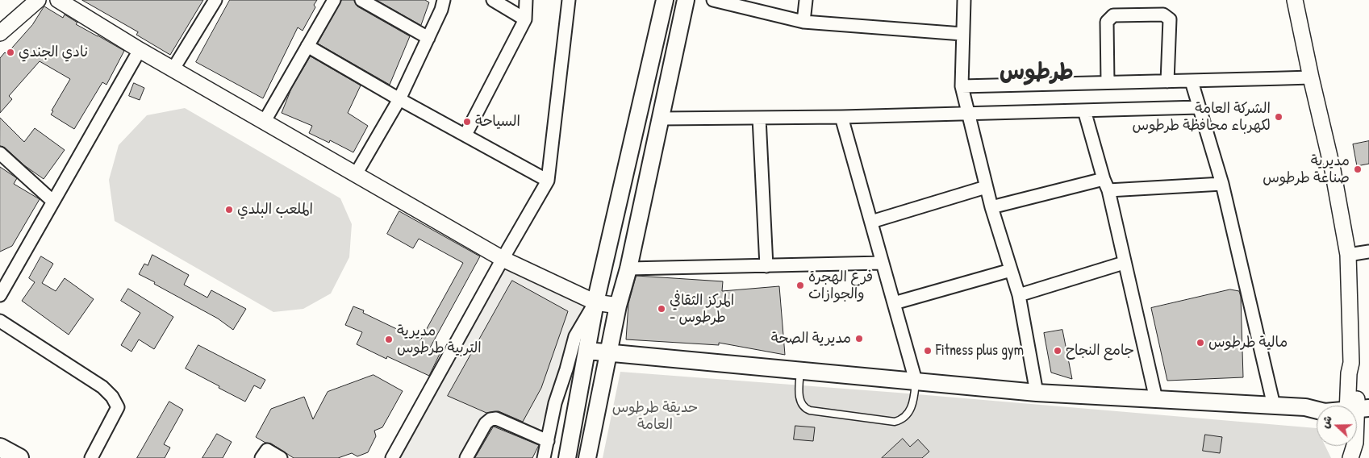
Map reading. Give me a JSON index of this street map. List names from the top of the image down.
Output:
{
  "districts": ["طرطوس"],
  "parks": ["حديقة طرطوس العامة"],
  "places": [
    "نادي الجندي",
    "الشركة العامة لكهرباء محافظة طرطوس",
    "السياحة",
    "مديرية صناعة طرطوس",
    "الملعب البلدي",
    "فرع الهجرة والجوازات",
    "المركز الثقافي - طرطوس",
    "مديرية الصحة",
    "مديرية التربية طرطوس",
    "مالية طرطوس",
    "Fitness plus gym",
    "جامع النجاح"
  ],
  "north": "left"
}
